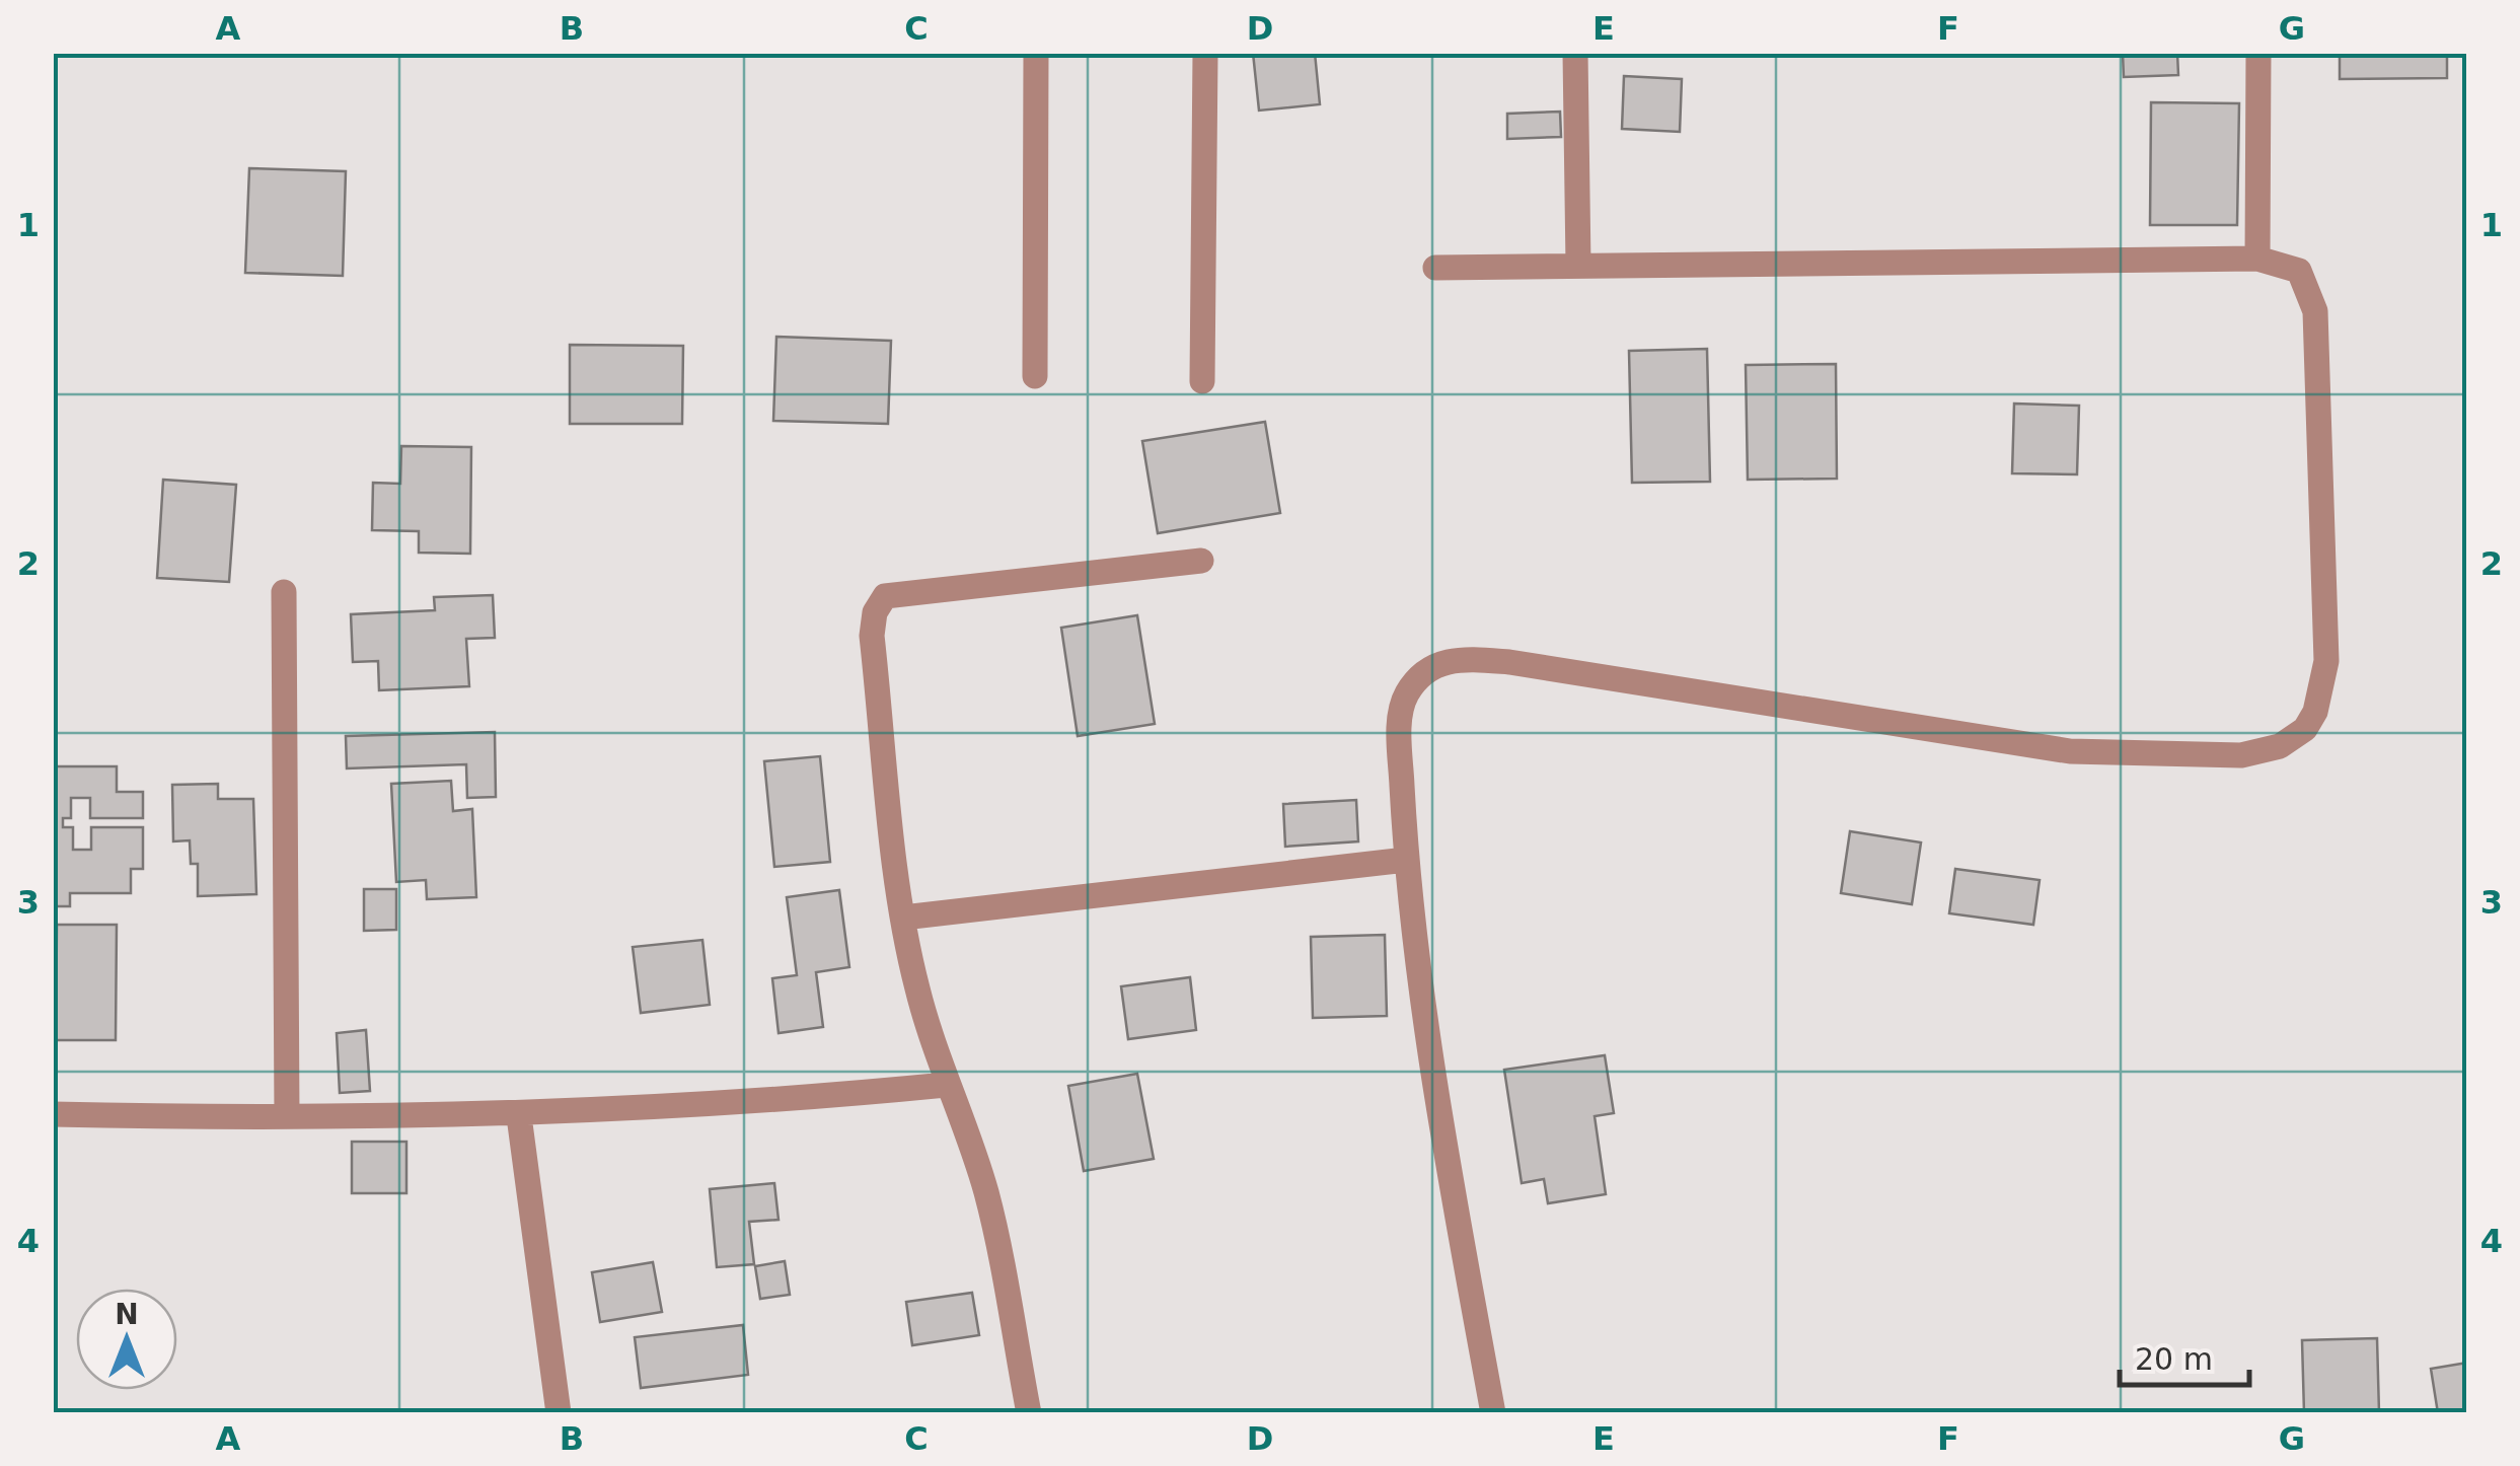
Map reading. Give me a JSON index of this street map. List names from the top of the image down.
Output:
{
  "scale_bar": "20 m",
  "north": "top",
  "grid": {
    "columns": [
      "A",
      "B",
      "C",
      "D",
      "E",
      "F",
      "G"
    ],
    "rows": [
      "1",
      "2",
      "3",
      "4"
    ]
  }
}
